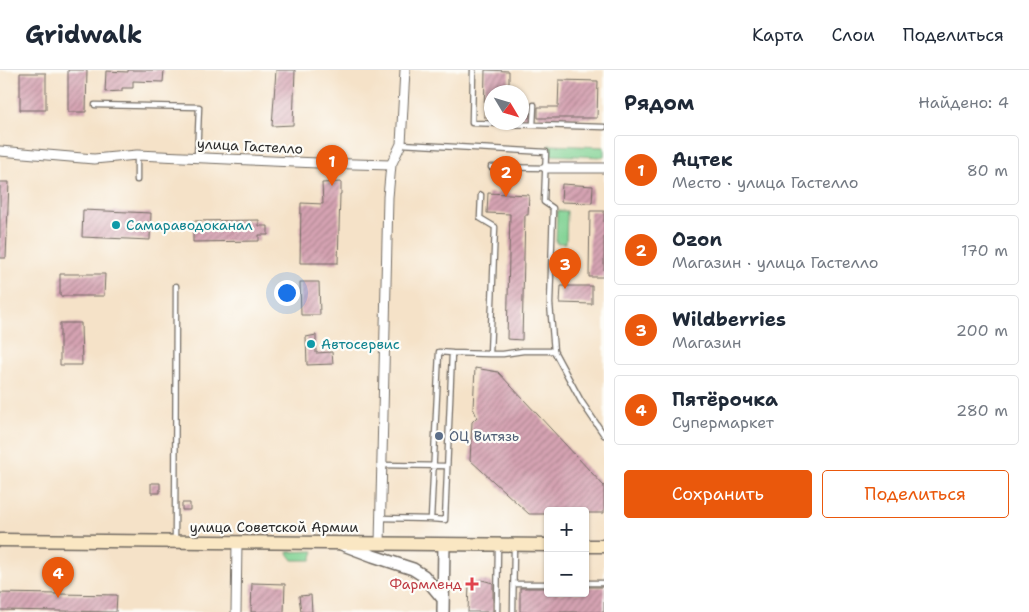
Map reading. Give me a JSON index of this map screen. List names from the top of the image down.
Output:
{
  "streets": {
    "main road": ["улица Советской Армии"],
    "street": ["улица Гастелло"]
  },
  "places": {
    "other": ["Самараводоканал", "Автосервис", "ОЦ Витязь"],
    "health": ["Фармленд"]
  },
  "north": "bottom right",
  "page": {
    "header": "Gridwalk",
    "nav": ["Карта", "Слои", "Поделиться"],
    "heading": ["Рядом", "Найдено: 4"],
    "list": [
      {
        "mark": "1",
        "name": "Ацтек",
        "note": "Место · улица Гастелло",
        "value": "80 m"
      },
      {
        "mark": "2",
        "name": "Ozon",
        "note": "Магазин · улица Гастелло",
        "value": "170 m"
      },
      {
        "mark": "3",
        "name": "Wildberries",
        "note": "Магазин",
        "value": "200 m"
      },
      {
        "mark": "4",
        "name": "Пятёрочка",
        "note": "Супермаркет",
        "value": "280 m"
      }
    ],
    "pins": [
      "1",
      "2",
      "3",
      "4"
    ],
    "buttons": ["Сохранить", "Поделиться"],
    "map_buttons": ["+", "−"]
  }
}
